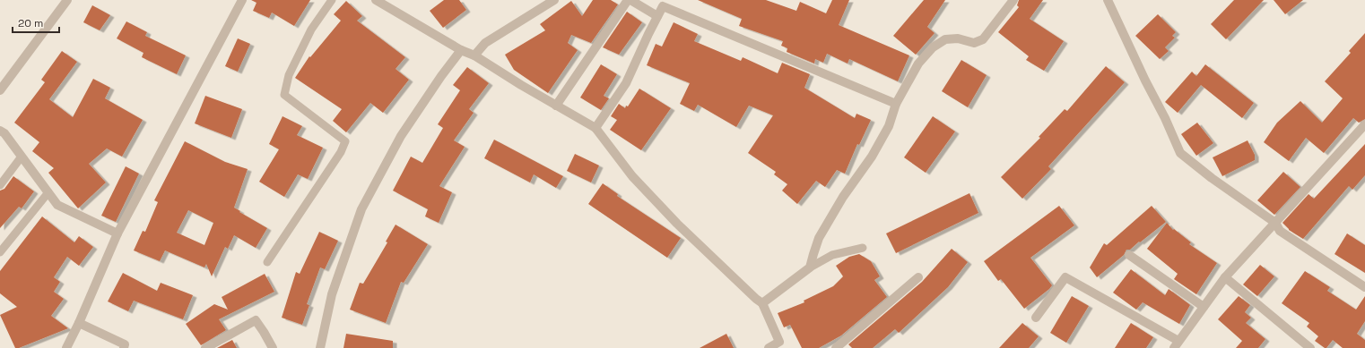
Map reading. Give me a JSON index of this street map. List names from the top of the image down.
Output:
{
  "scale_bar": "20 m"
}
